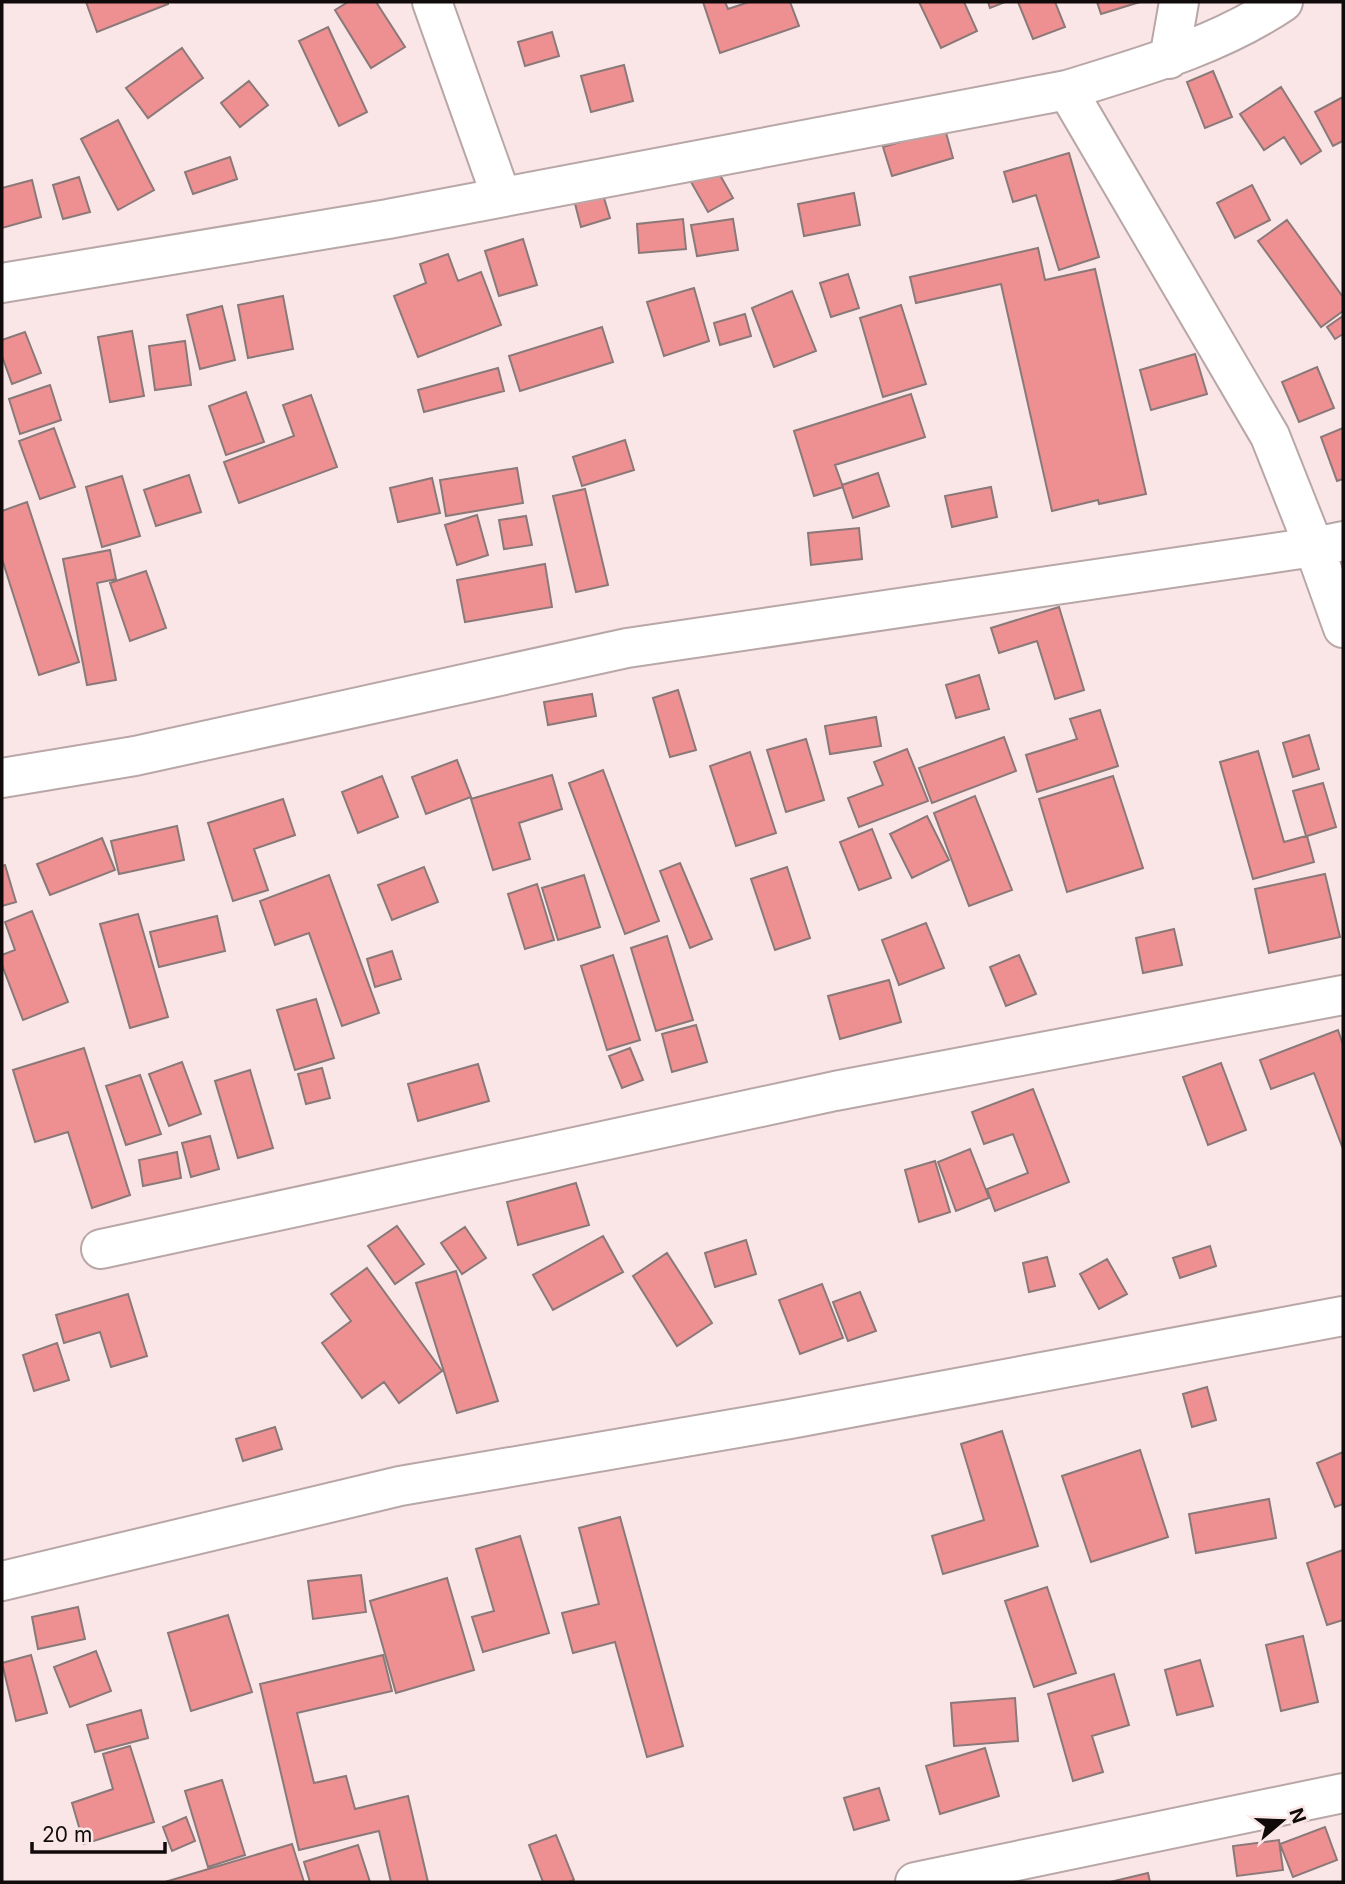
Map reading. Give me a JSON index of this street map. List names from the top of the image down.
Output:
{
  "scale_bar": "20 m",
  "north": "right"
}
